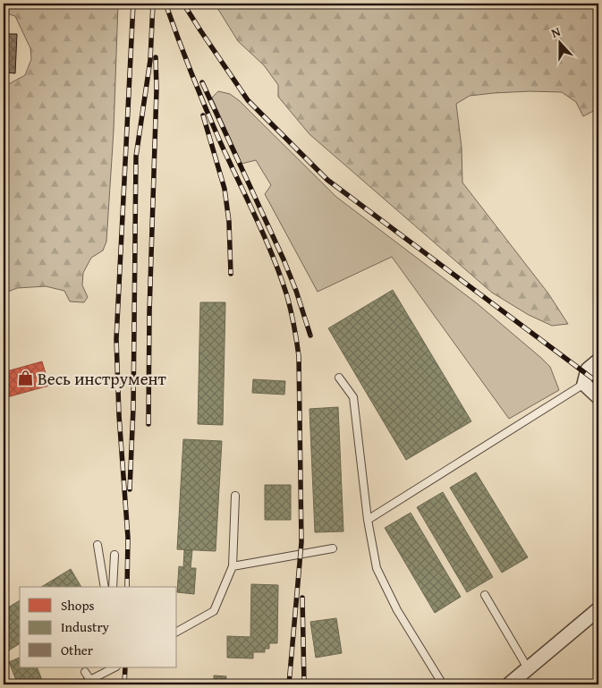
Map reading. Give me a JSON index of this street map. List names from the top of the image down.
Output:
{
  "places": {
    "shop": ["Весь инструмент"]
  },
  "legend": ["Shops", "Industry", "Other"],
  "north": "top"
}
